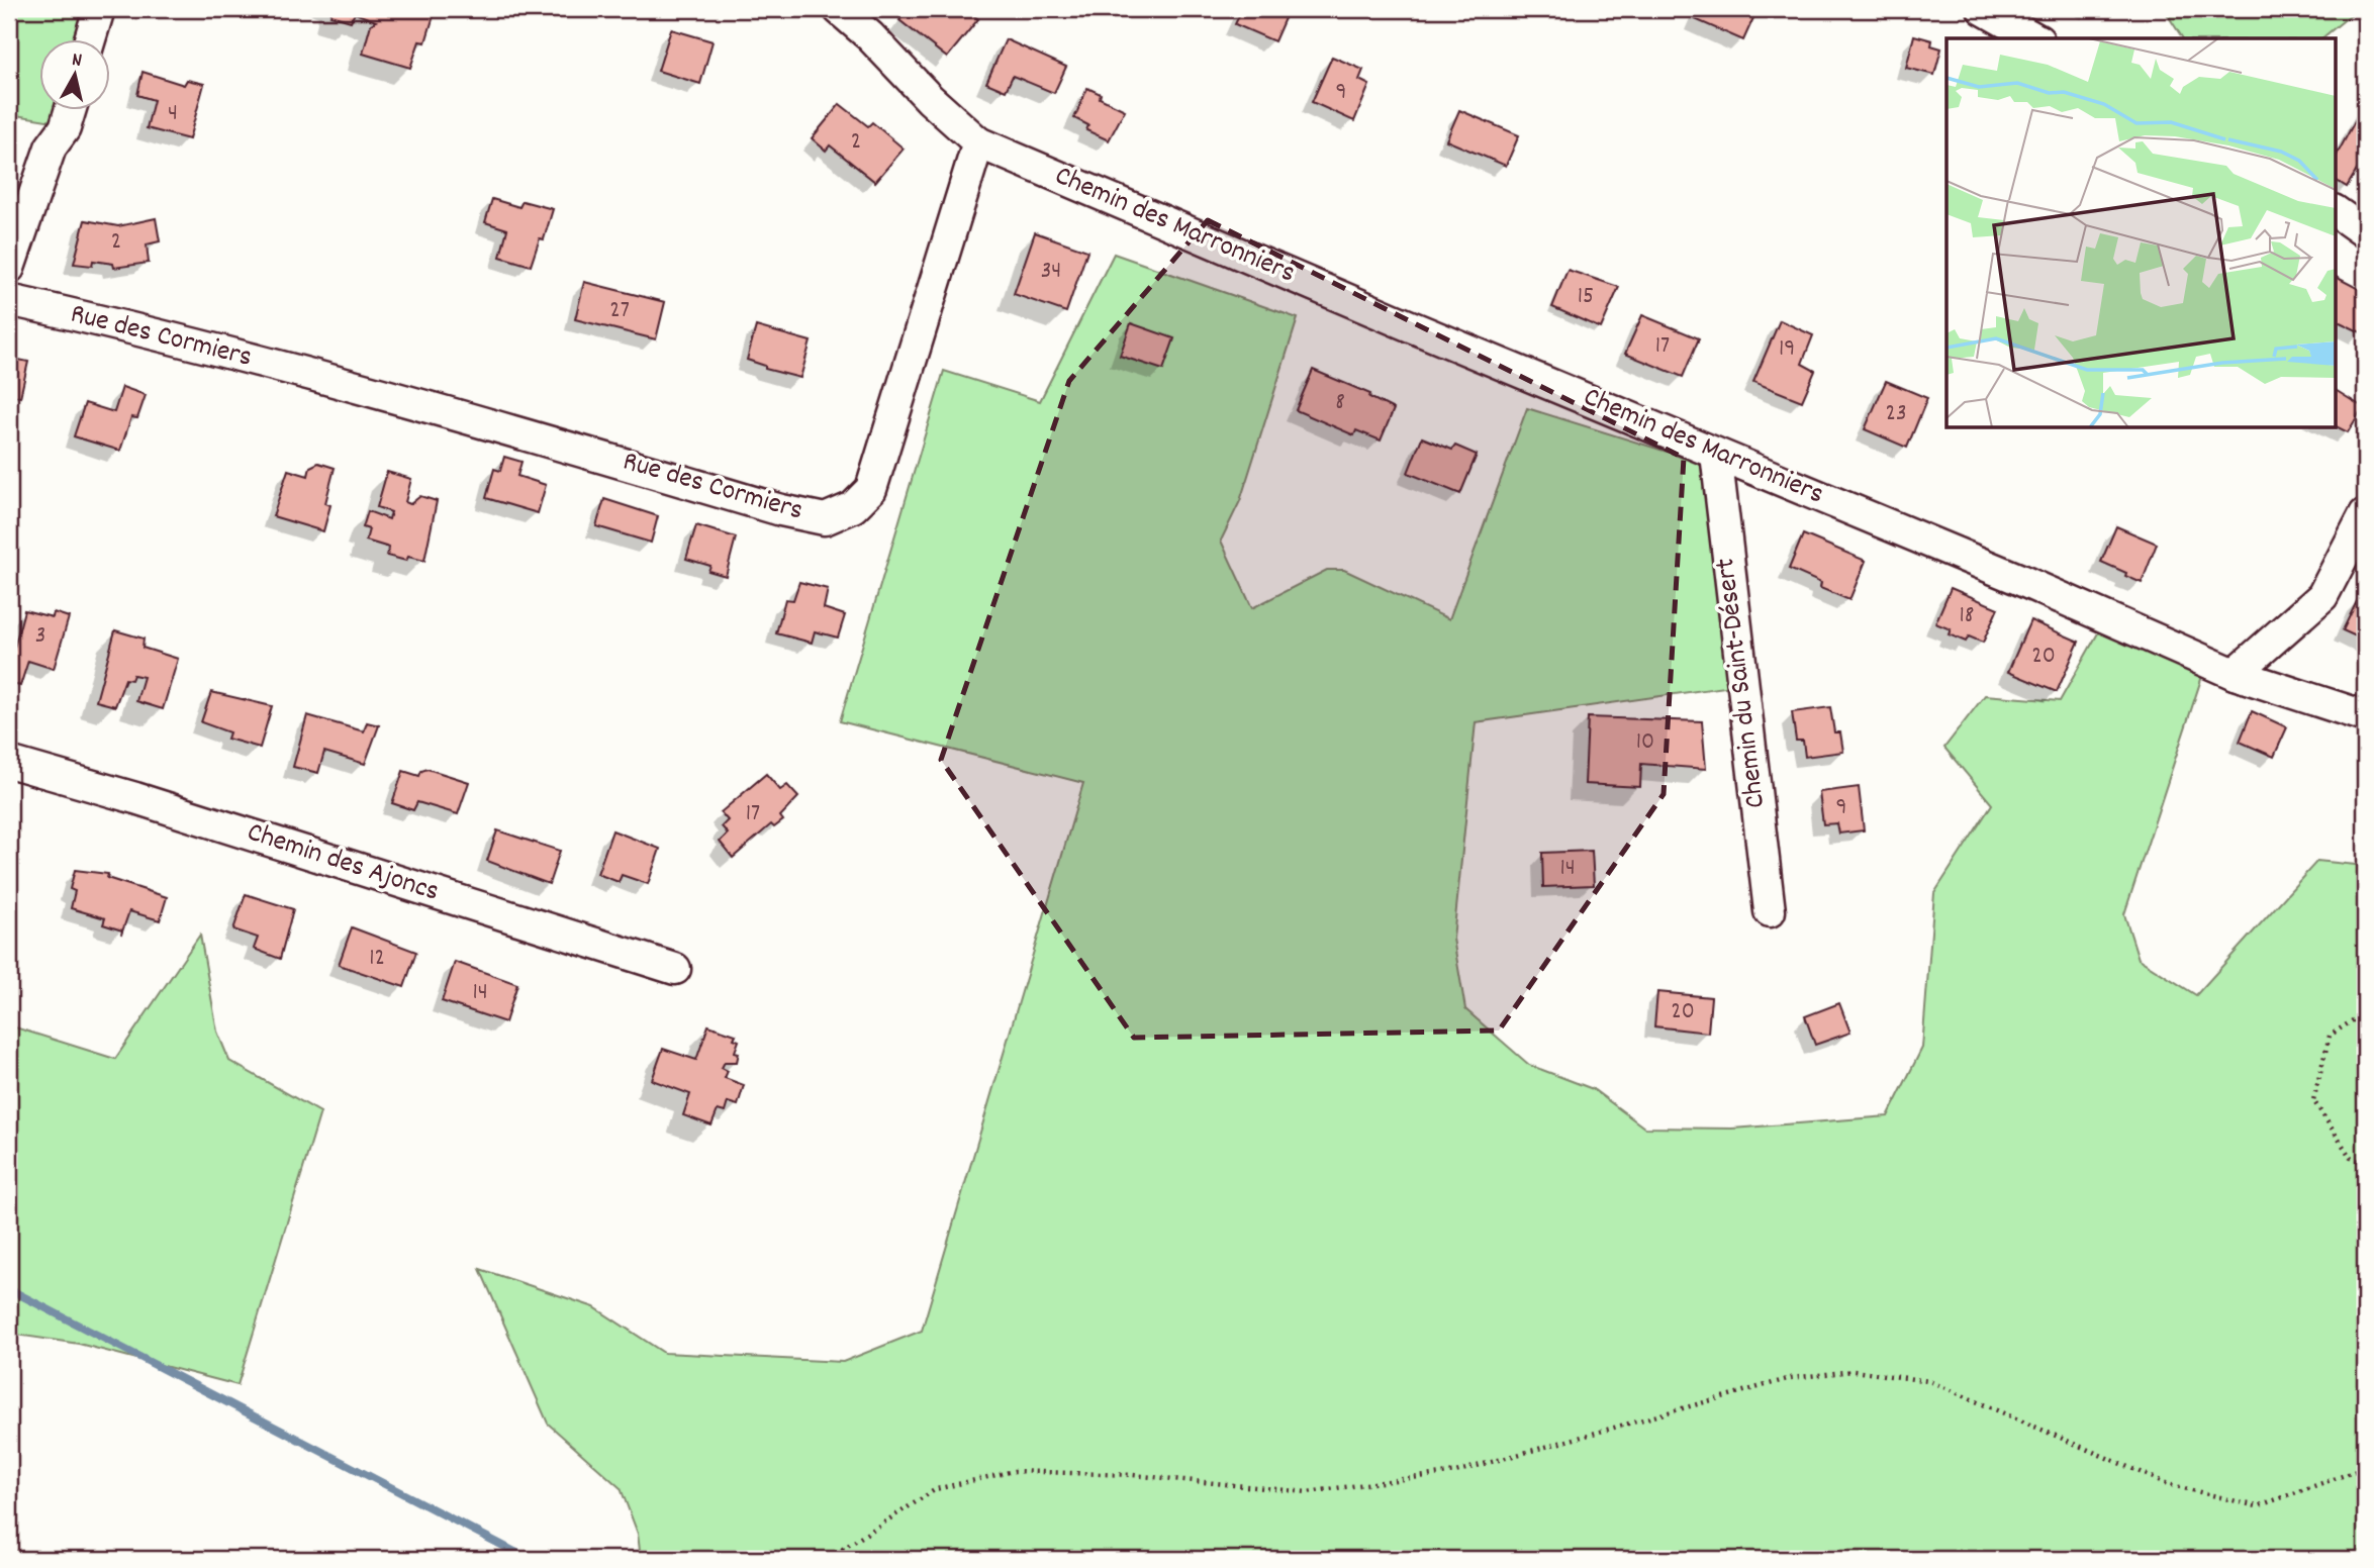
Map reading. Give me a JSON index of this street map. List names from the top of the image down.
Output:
{
  "streets": {
    "street": [
      "Chemin des Marronniers",
      "Rue des Cormiers",
      "Chemin du Saint-Désert",
      "Chemin des Ajoncs"
    ]
  },
  "crossings": [
    ["Chemin des Marronniers", "Rue des Cormiers"],
    ["Chemin des Marronniers", "Chemin du Saint-Désert"]
  ],
  "house_numbers": [
    "9",
    "4",
    "2",
    "2",
    "34",
    "15",
    "27",
    "17",
    "19",
    "8",
    "23",
    "18",
    "3",
    "20",
    "10",
    "9",
    "17",
    "14",
    "12",
    "14",
    "20"
  ],
  "north": "top"
}
